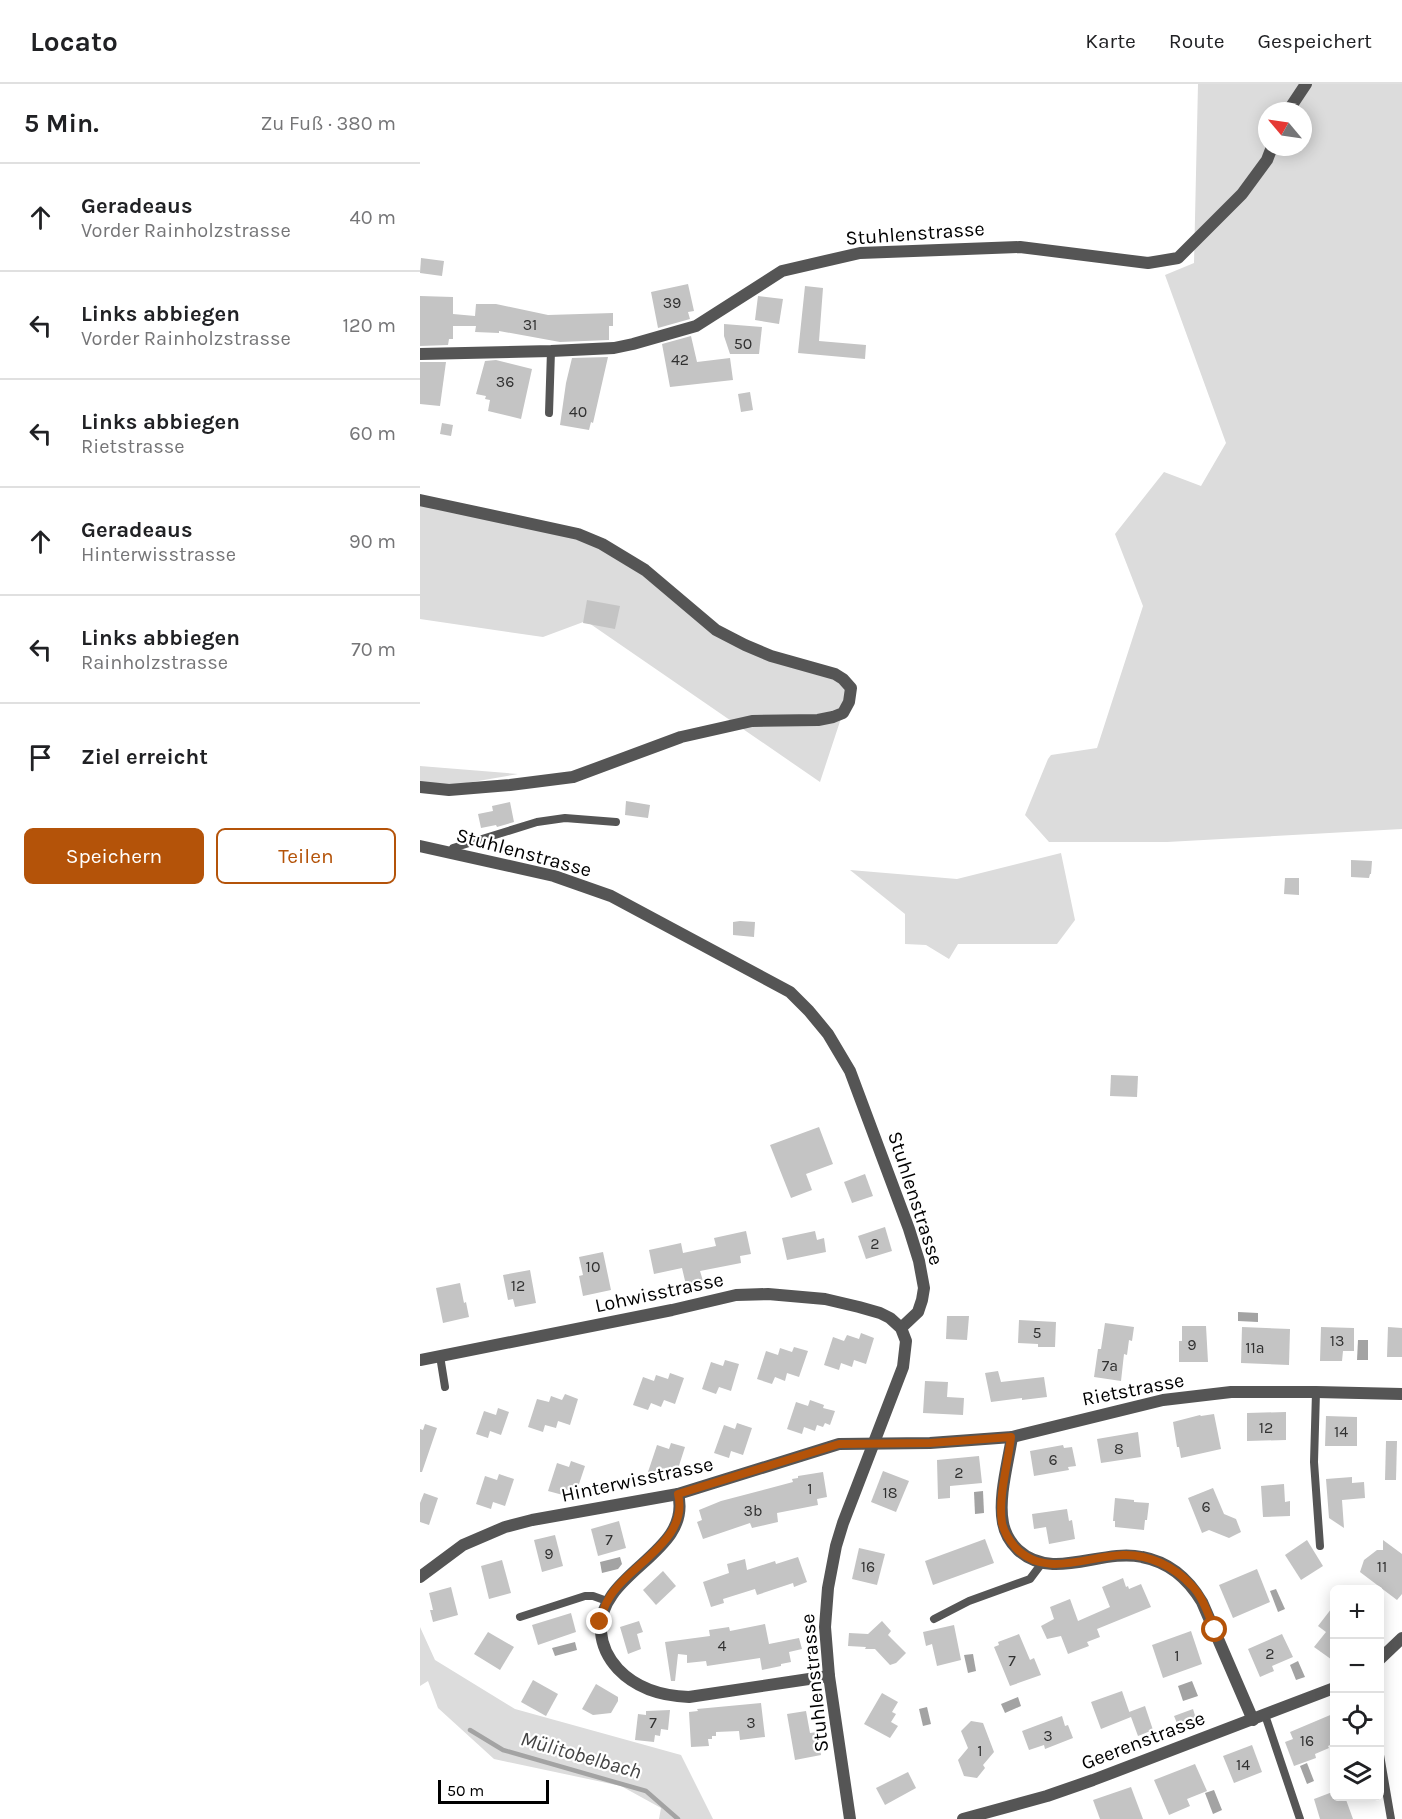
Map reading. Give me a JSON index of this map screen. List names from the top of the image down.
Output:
{
  "streets": {
    "street": [
      "Stuhlenstrasse",
      "Lohwisstrasse",
      "Rietstrasse",
      "Hinterwisstrasse",
      "Geerenstrasse"
    ]
  },
  "crossings": [
    ["Stuhlenstrasse", "Lohwisstrasse"],
    ["Stuhlenstrasse", "Rietstrasse"],
    ["Stuhlenstrasse", "Hinterwisstrasse"],
    ["Rietstrasse", "Hinterwisstrasse"]
  ],
  "water": ["Mülitobelbach"],
  "house_numbers": [
    "39",
    "31",
    "50",
    "42",
    "36",
    "40",
    "2",
    "10",
    "12",
    "5",
    "13",
    "9",
    "11a",
    "7a",
    "12",
    "14",
    "8",
    "6",
    "2",
    "1",
    "18",
    "6",
    "3b",
    "7",
    "9",
    "16",
    "11",
    "4",
    "2",
    "1",
    "7",
    "7",
    "3",
    "3",
    "16",
    "1",
    "14"
  ],
  "scale_bar": "50 m",
  "north": "top left",
  "page": {
    "header": "Locato",
    "nav": ["Karte", "Route", "Gespeichert"],
    "heading": ["5 Min.", "Zu Fuß · 380 m"],
    "list": [
      ["Geradeaus", "Vorder Rainholzstrasse", "40 m"],
      ["Links abbiegen", "Vorder Rainholzstrasse", "120 m"],
      ["Links abbiegen", "Rietstrasse", "60 m"],
      ["Geradeaus", "Hinterwisstrasse", "90 m"],
      ["Links abbiegen", "Rainholzstrasse", "70 m"],
      "Ziel erreicht"
    ],
    "buttons": ["Speichern", "Teilen"],
    "map_buttons": ["+", "−"],
    "scale": "50 m"
  }
}
